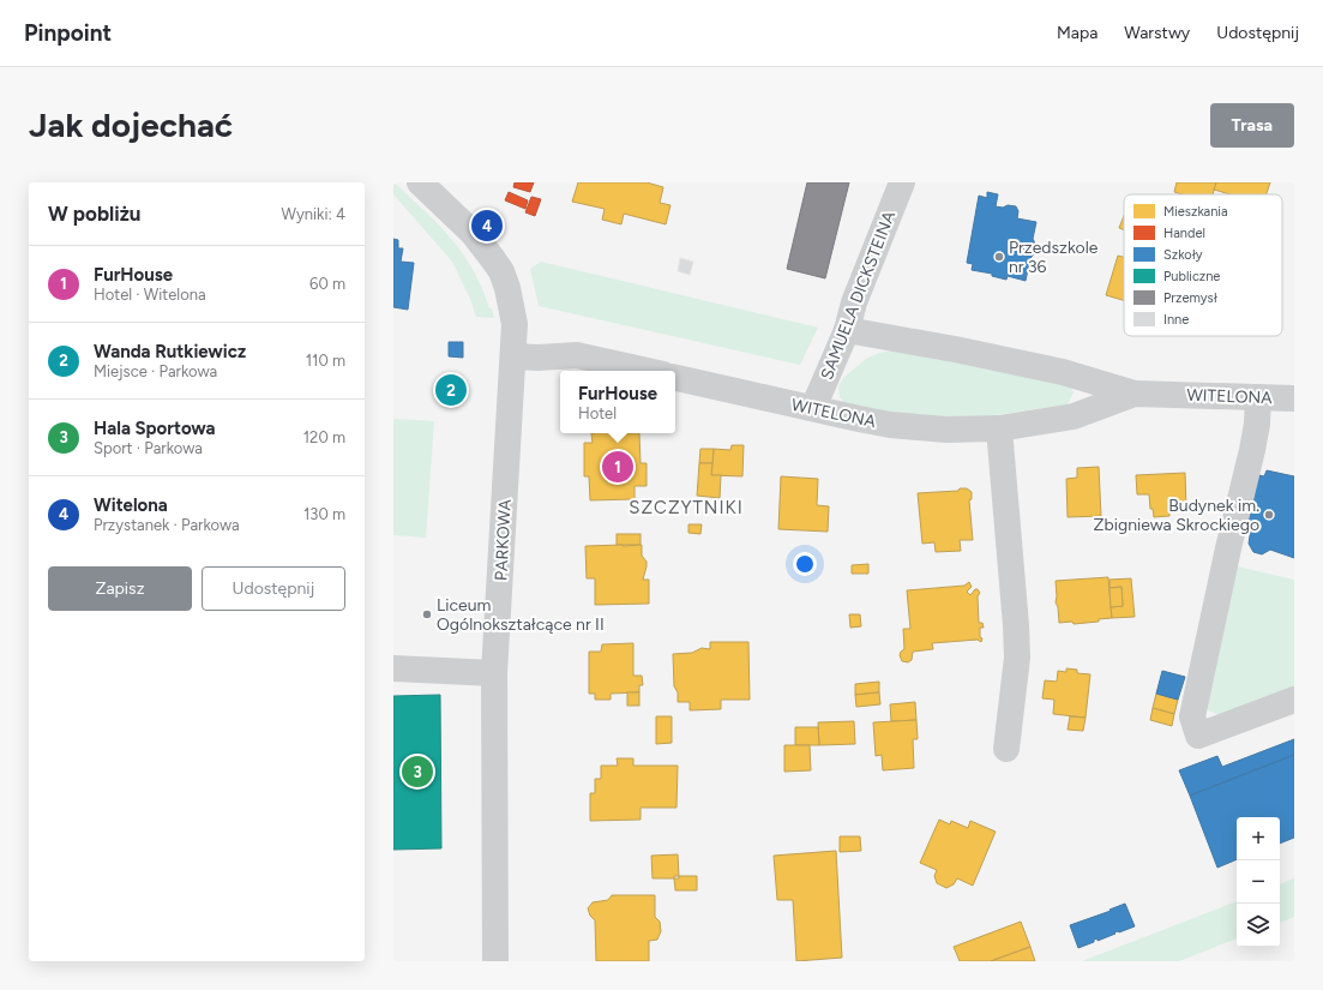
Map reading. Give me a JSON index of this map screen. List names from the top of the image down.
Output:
{
  "streets": {
    "street": ["SAMUELA DICKSTEINA", "WITELONA", "PARKOWA"]
  },
  "crossings": [
    ["SAMUELA DICKSTEINA", "WITELONA"]
  ],
  "districts": ["SZCZYTNIKI"],
  "places": ["Przedszkole nr 36", "Budynek im. Zbigniewa Skrockiego", "Liceum Ogólnokształcące nr II"],
  "legend": [
    "Mieszkania",
    "Handel",
    "Szkoły",
    "Publiczne",
    "Przemysł",
    "Inne"
  ],
  "page": {
    "header": "Pinpoint",
    "nav": ["Mapa", "Warstwy", "Udostępnij"],
    "buttons": [
      "Trasa",
      ["Zapisz", "Udostępnij"]
    ],
    "title": "Jak dojechać",
    "heading": ["W pobliżu", "Wyniki: 4"],
    "pins": [
      "4",
      "2",
      "1",
      "3"
    ],
    "list": [
      {
        "mark": "1",
        "name": "FurHouse",
        "note": "Hotel · Witelona",
        "value": "60 m"
      },
      {
        "mark": "2",
        "name": "Wanda Rutkiewicz",
        "note": "Miejsce · Parkowa",
        "value": "110 m"
      },
      {
        "mark": "3",
        "name": "Hala Sportowa",
        "note": "Sport · Parkowa",
        "value": "120 m"
      },
      {
        "mark": "4",
        "name": "Witelona",
        "note": "Przystanek · Parkowa",
        "value": "130 m"
      }
    ],
    "popup": ["FurHouse", "Hotel"],
    "map_buttons": ["+", "−"]
  }
}
